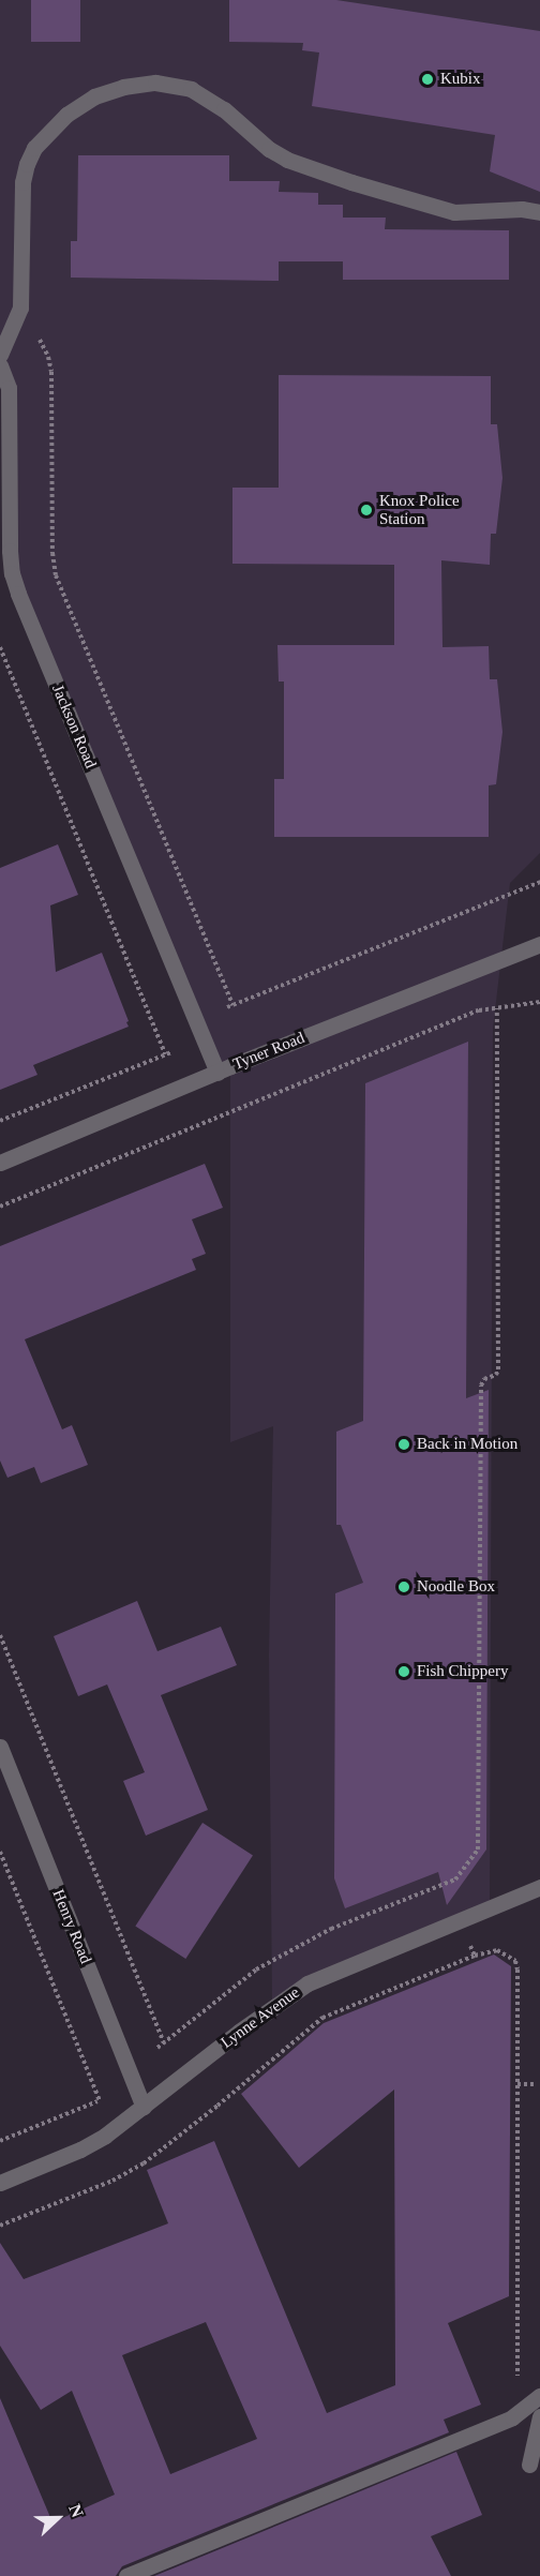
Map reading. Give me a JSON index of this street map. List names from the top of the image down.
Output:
{
  "streets": {
    "street": [
      "Jackson Road",
      "Tyner Road",
      "Henry Road",
      "Lynne Avenue"
    ]
  },
  "crossings": [
    ["Jackson Road", "Tyner Road"],
    ["Henry Road", "Lynne Avenue"]
  ],
  "places": [
    "Kubix",
    "Knox Police Station",
    "Back in Motion",
    "Noodle Box",
    "Fish Chippery"
  ],
  "north": "right"
}
